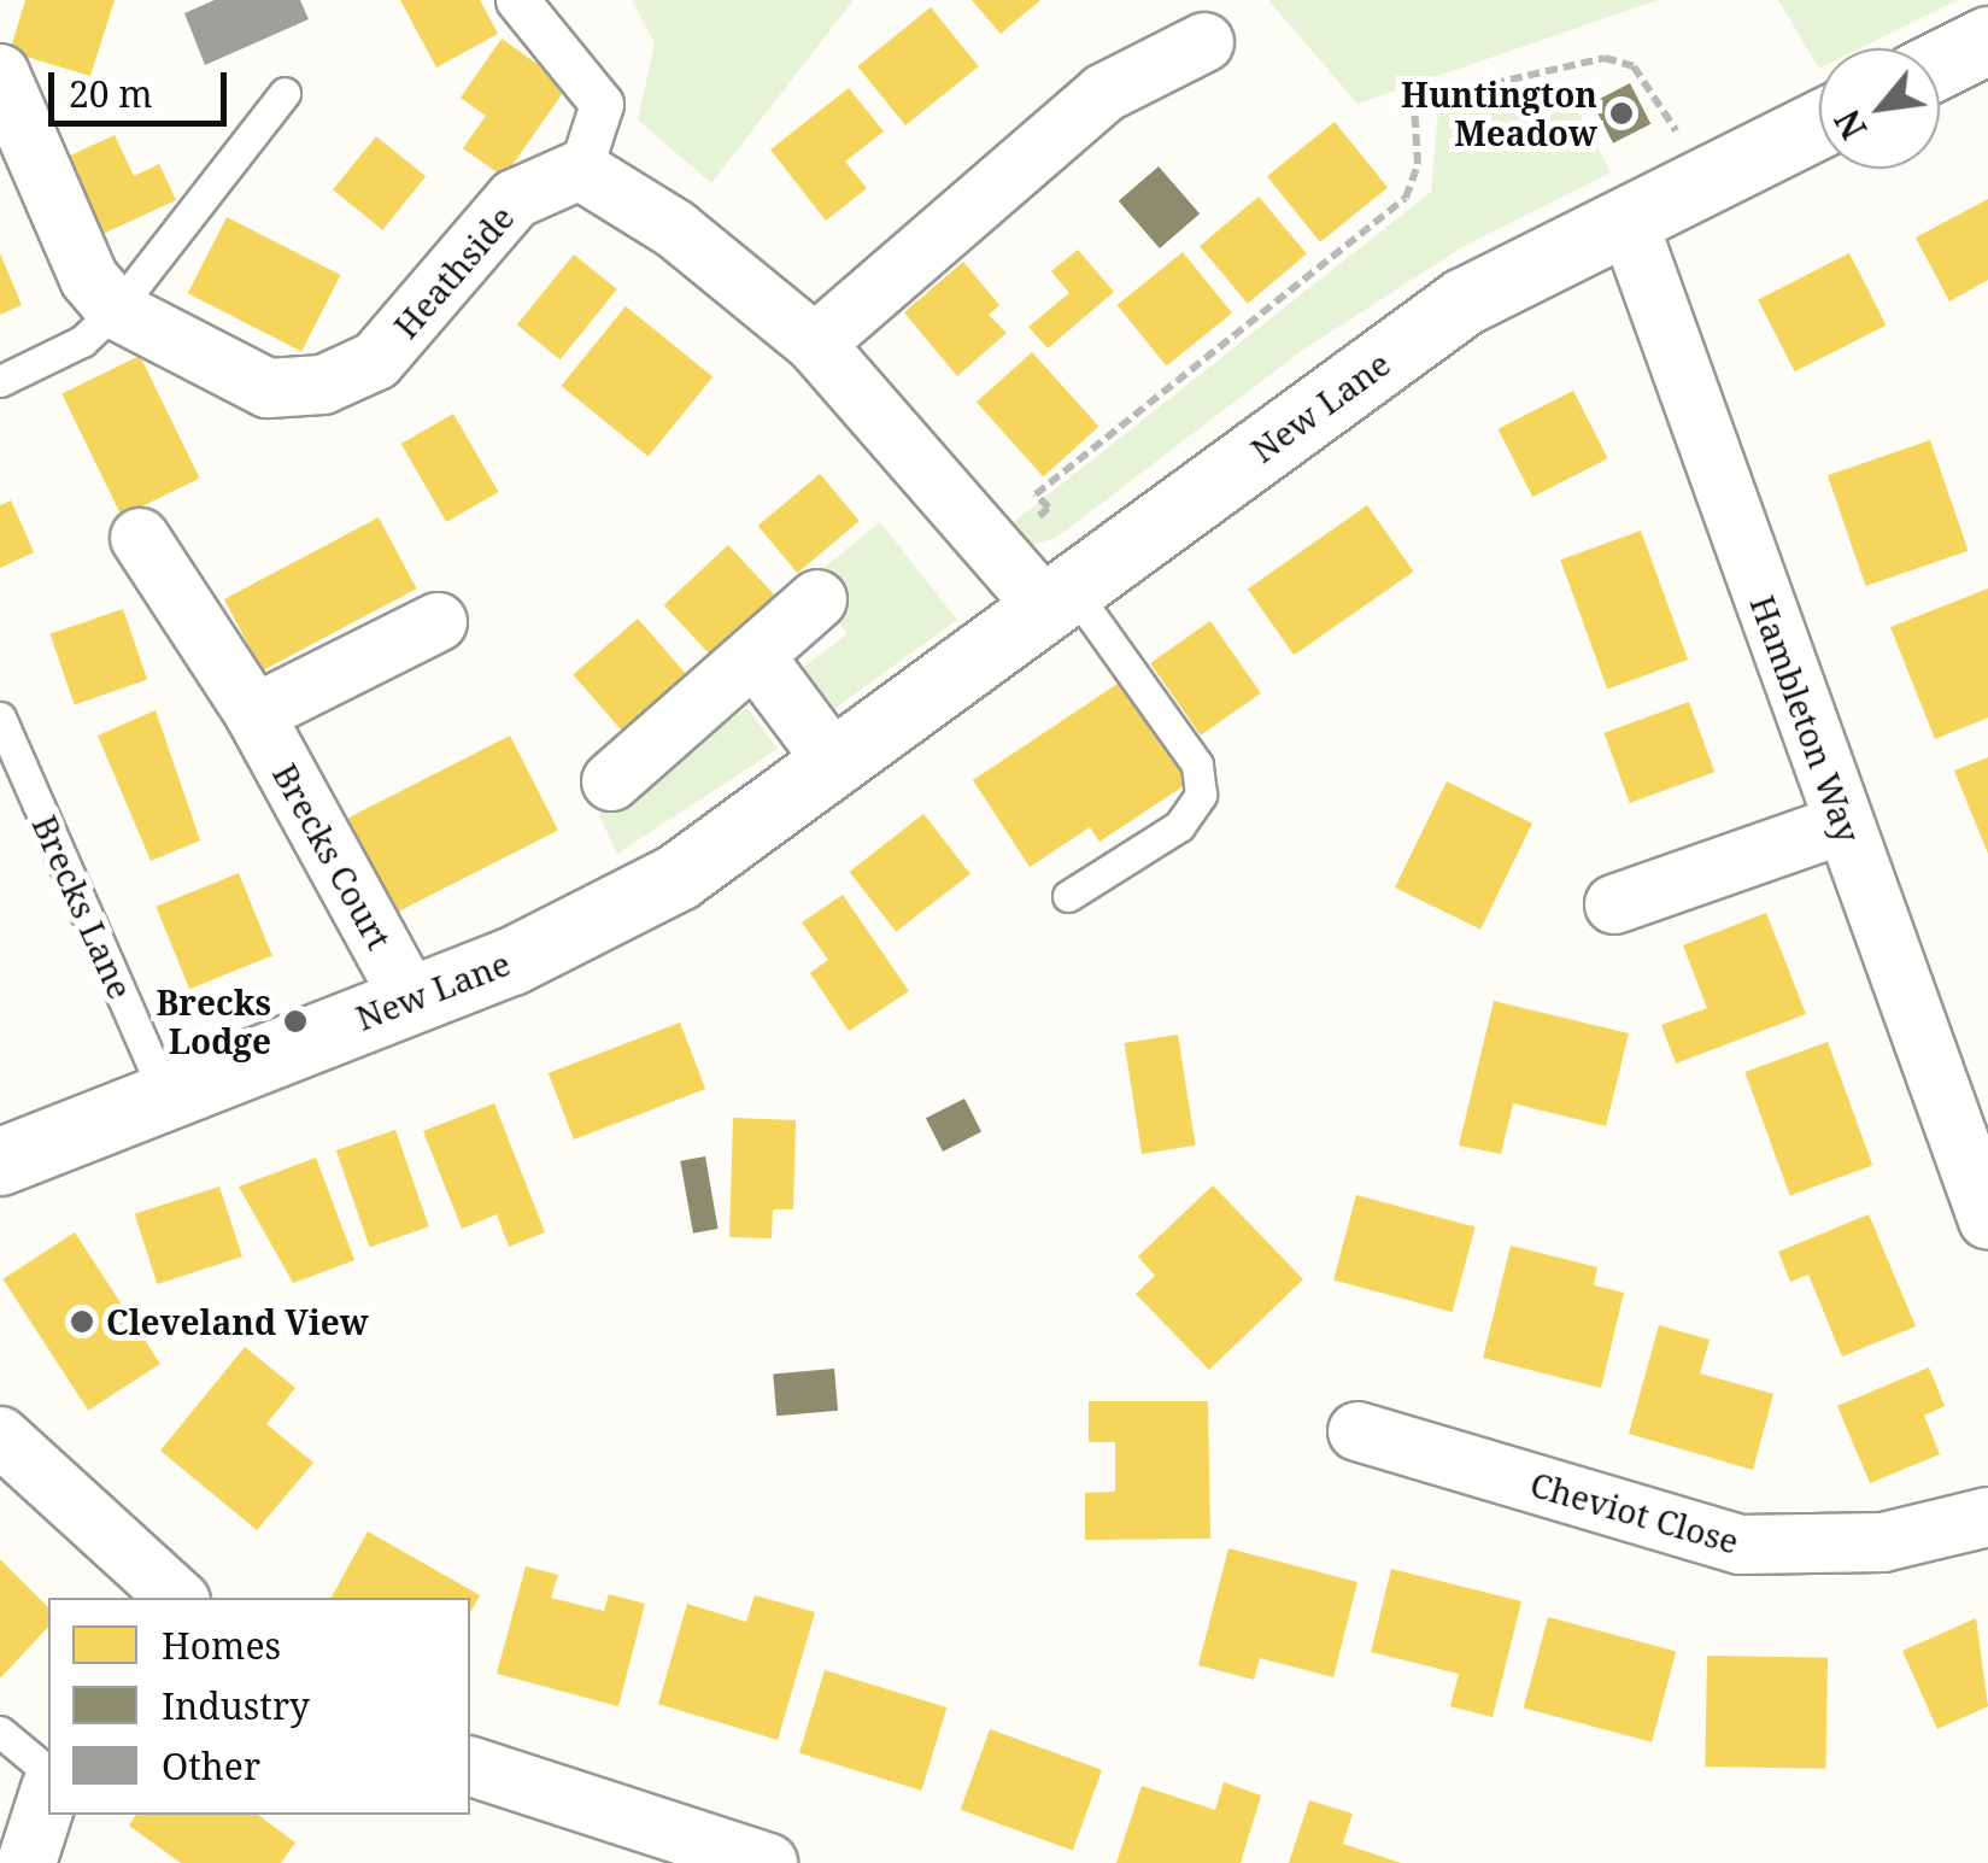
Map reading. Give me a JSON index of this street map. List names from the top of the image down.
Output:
{
  "streets": {
    "street": [
      "Heathside",
      "New Lane",
      "Hambleton Way",
      "Brecks Court",
      "Cheviot Close"
    ],
    "lane": ["Brecks Lane"]
  },
  "crossings": [
    ["New Lane", "Hambleton Way"],
    ["New Lane", "Brecks Court"],
    ["New Lane", "Brecks Lane"]
  ],
  "places": ["Huntington Meadow", "Brecks Lodge", "Cleveland View"],
  "legend": ["Homes", "Industry", "Other"],
  "scale_bar": "20 m",
  "north": "bottom left"
}
